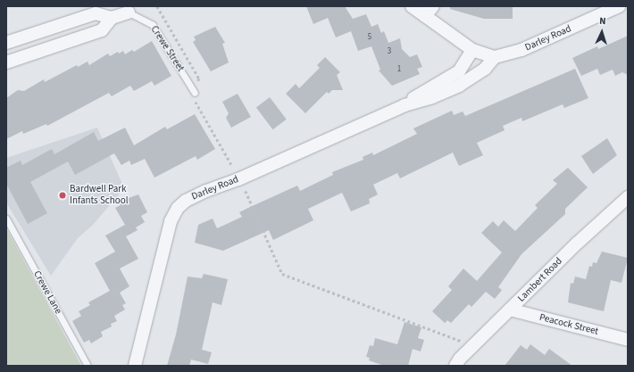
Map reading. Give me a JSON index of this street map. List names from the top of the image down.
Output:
{
  "streets": {
    "street": [
      "Darley Road",
      "Crewe Street",
      "Lambert Road",
      "Peacock Street"
    ],
    "lane": ["Crewe Lane"]
  },
  "crossings": [
    ["Lambert Road", "Peacock Street"]
  ],
  "places": ["Bardwell Park Infants School"],
  "house_numbers": ["5", "3", "1"],
  "north": "top"
}
